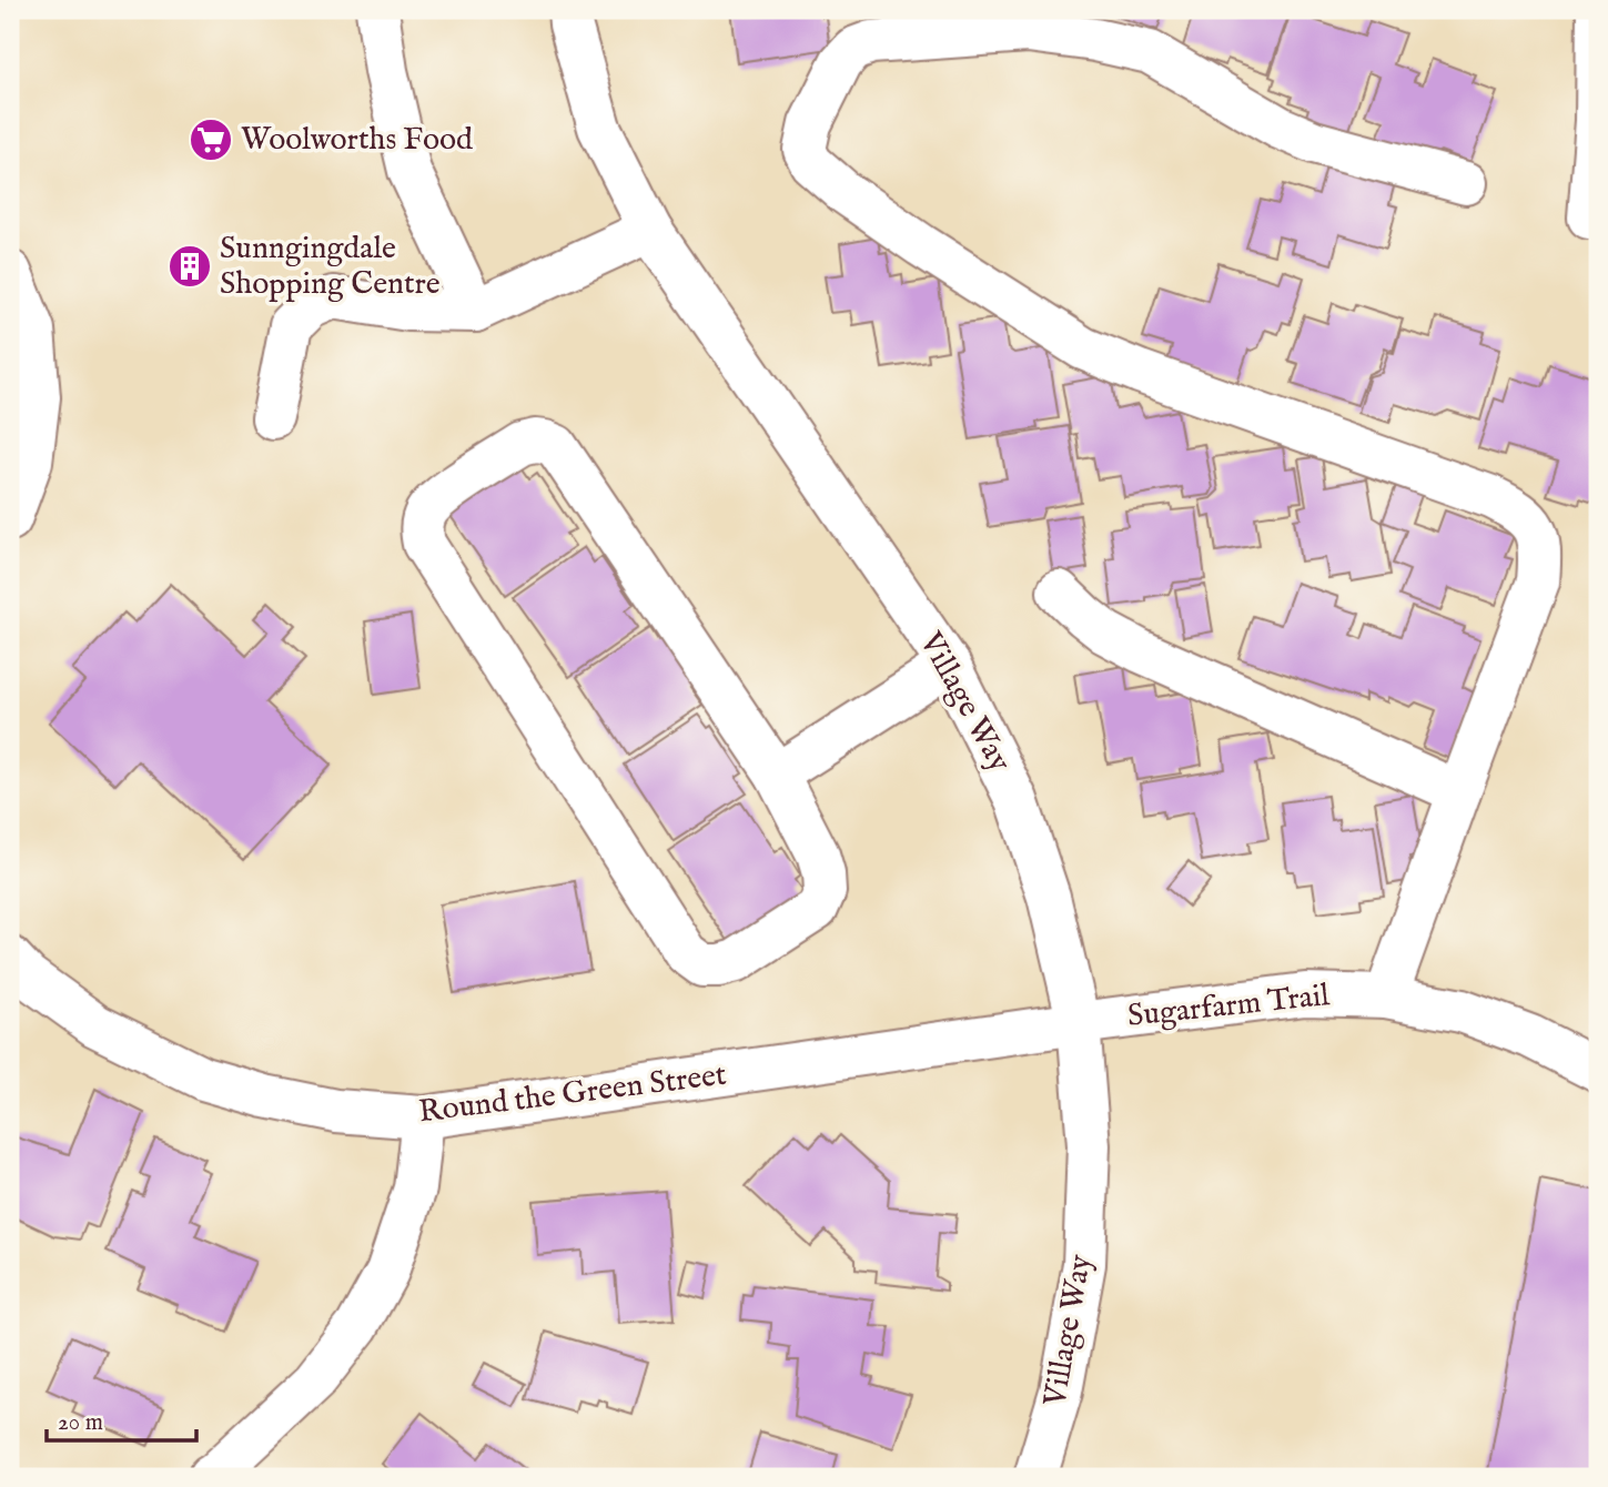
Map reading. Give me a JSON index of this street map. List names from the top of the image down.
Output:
{
  "streets": {
    "street": ["Village Way", "Sugarfarm Trail", "Round the Green Street"]
  },
  "crossings": [
    ["Village Way", "Sugarfarm Trail"],
    ["Village Way", "Round the Green Street"],
    ["Sugarfarm Trail", "Round the Green Street"]
  ],
  "places": {
    "supermarket": ["Woolworths Food"],
    "building": ["Sunngingdale Shopping Centre"]
  },
  "scale_bar": "20 m"
}
